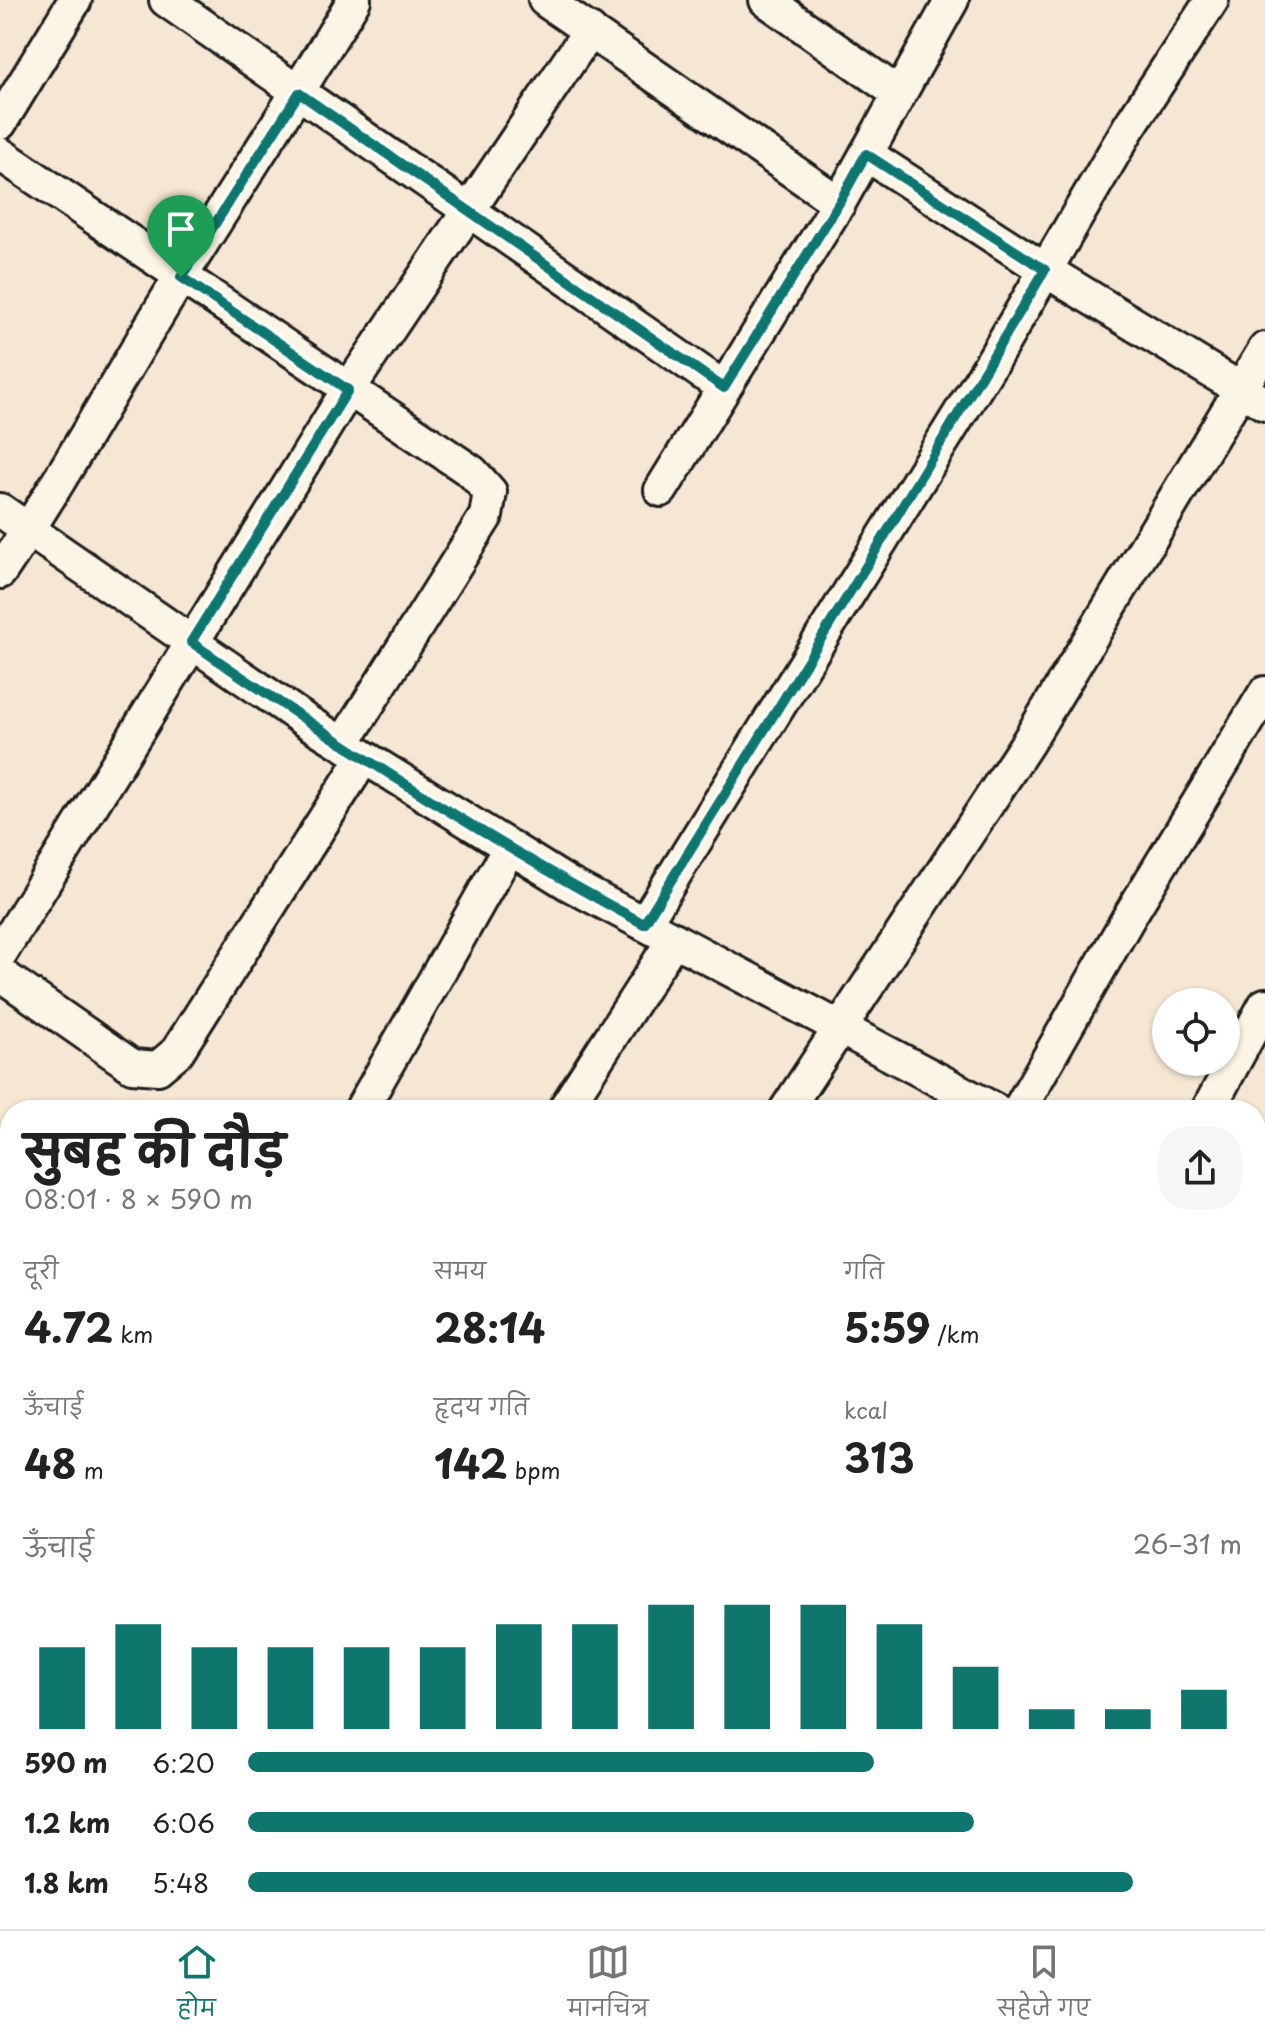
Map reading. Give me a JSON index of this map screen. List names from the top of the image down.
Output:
{
  "page": {
    "heading": ["सुबह की दौड़", "08:01 · 8 × 590 m"],
    "stats": [
      ["दूरी", "4.72 km"],
      ["समय", "28:14"],
      ["गति", "5:59 /km"],
      ["ऊँचाई", "48 m"],
      ["हृदय गति", "142 bpm"],
      ["kcal", "313"]
    ],
    "chart": ["ऊँचाई", "26–31 m"],
    "list": [
      {
        "name": "590 m",
        "note": "6:20"
      },
      {
        "name": "1.2 km",
        "note": "6:06"
      },
      {
        "name": "1.8 km",
        "note": "5:48"
      }
    ],
    "tabs": ["होम", "मानचित्र", "सहेजे गए"]
  }
}
